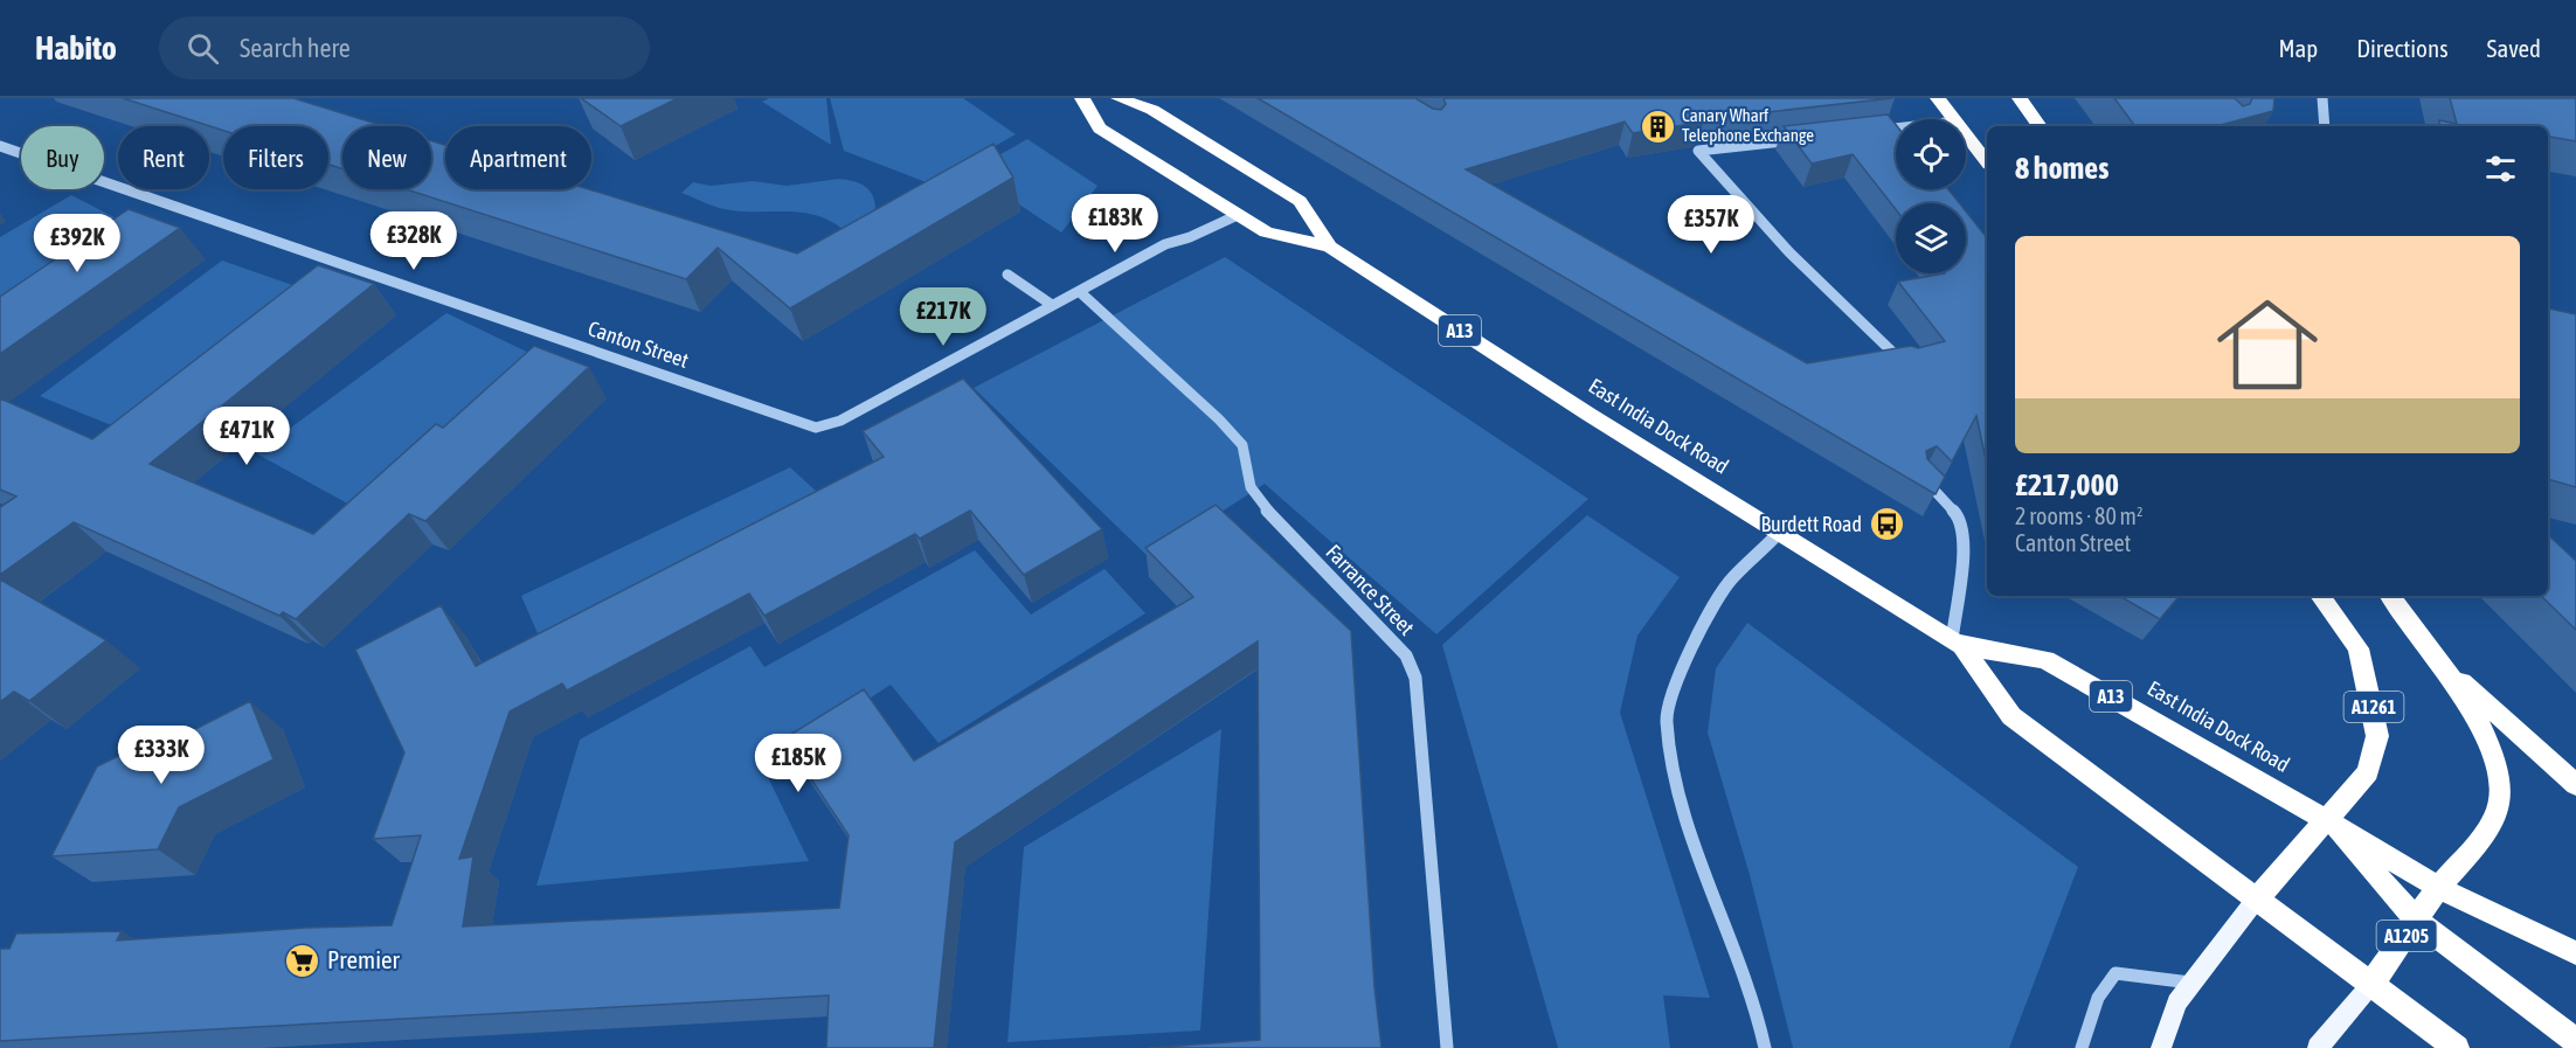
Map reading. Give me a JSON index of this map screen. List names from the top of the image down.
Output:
{
  "streets": {
    "highway": [
      "A13",
      "East India Dock Road",
      "A1261",
      "A1205"
    ],
    "street": ["Canton Street", "Farrance Street"]
  },
  "crossings": [
    ["A13", "East India Dock Road"],
    ["A13", "A1261"],
    ["A13", "A1205"],
    ["Canton Street", "East India Dock Road"],
    ["Canton Street", "Farrance Street"],
    ["East India Dock Road", "A1261"]
  ],
  "places": {
    "building": ["Canary Wharf Telephone Exchange"],
    "bus stop": ["Burdett Road"],
    "supermarket": ["Premier"]
  },
  "page": {
    "header": "Habito",
    "search": "Search here",
    "nav": ["Map", "Directions", "Saved"],
    "chip": [
      "Buy",
      "Rent",
      "Filters",
      "New",
      "Apartment"
    ],
    "heading": "8 homes",
    "price": [
      "£183K",
      "£357K",
      "£328K",
      "£392K",
      "£217K",
      "£471K",
      "£333K",
      "£185K"
    ],
    "list": [
      {
        "name": "£217,000",
        "note": "2 rooms · 80 m² · Canton Street"
      }
    ]
  }
}
